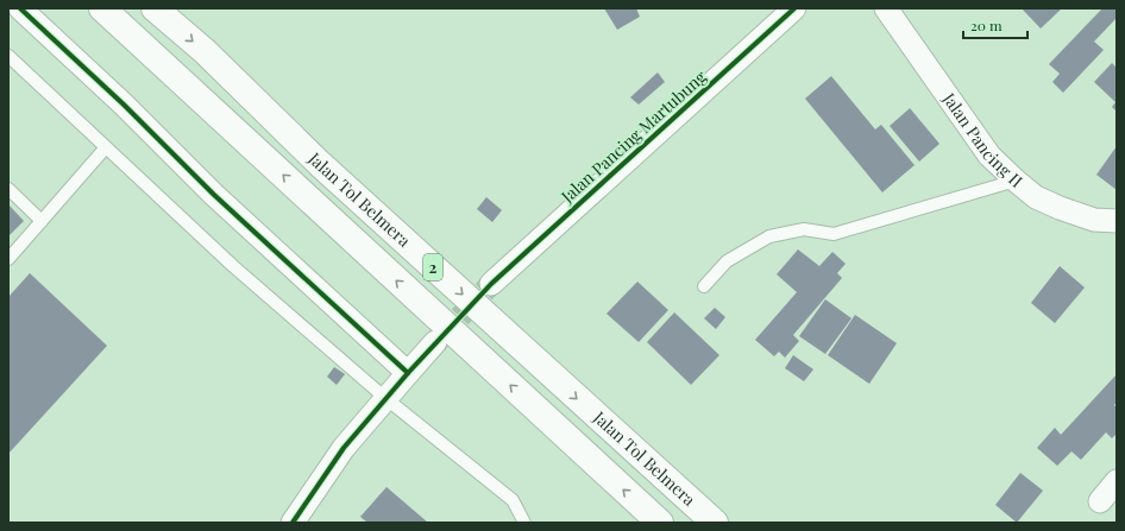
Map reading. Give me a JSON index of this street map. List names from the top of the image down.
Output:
{
  "streets": {
    "highway": ["Jalan Tol Belmera", "2"],
    "street": ["Jalan Pancing Martubung", "Jalan Pancing II"]
  },
  "scale_bar": "20 m"
}
